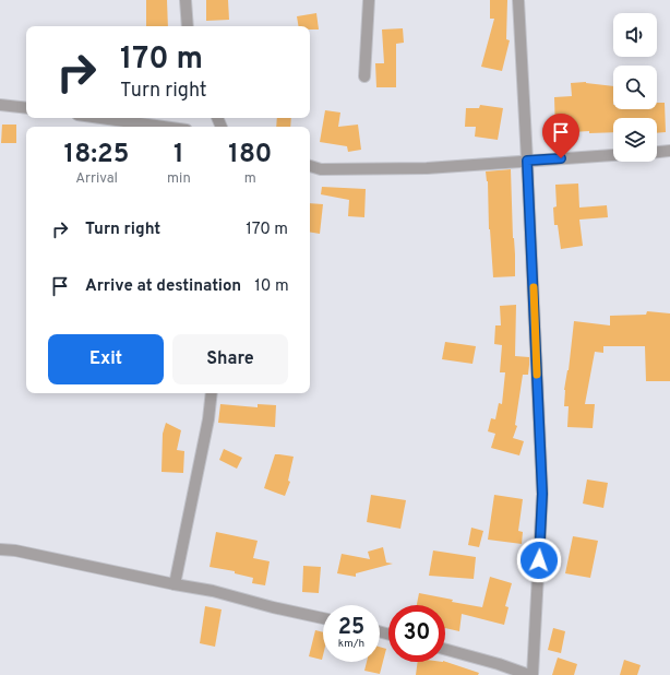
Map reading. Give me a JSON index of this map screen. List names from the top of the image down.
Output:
{
  "page": {
    "turn": ["170 m", "Turn right"],
    "eta": [
      "18:25",
      "Arrival",
      "1",
      "min",
      "180",
      "m"
    ],
    "list": [
      {
        "name": "Turn right",
        "value": "170 m"
      },
      {
        "name": "Arrive at destination",
        "value": "10 m"
      }
    ],
    "buttons": ["Exit", "Share"],
    "speed": "25 km/h",
    "limit": "30"
  }
}
